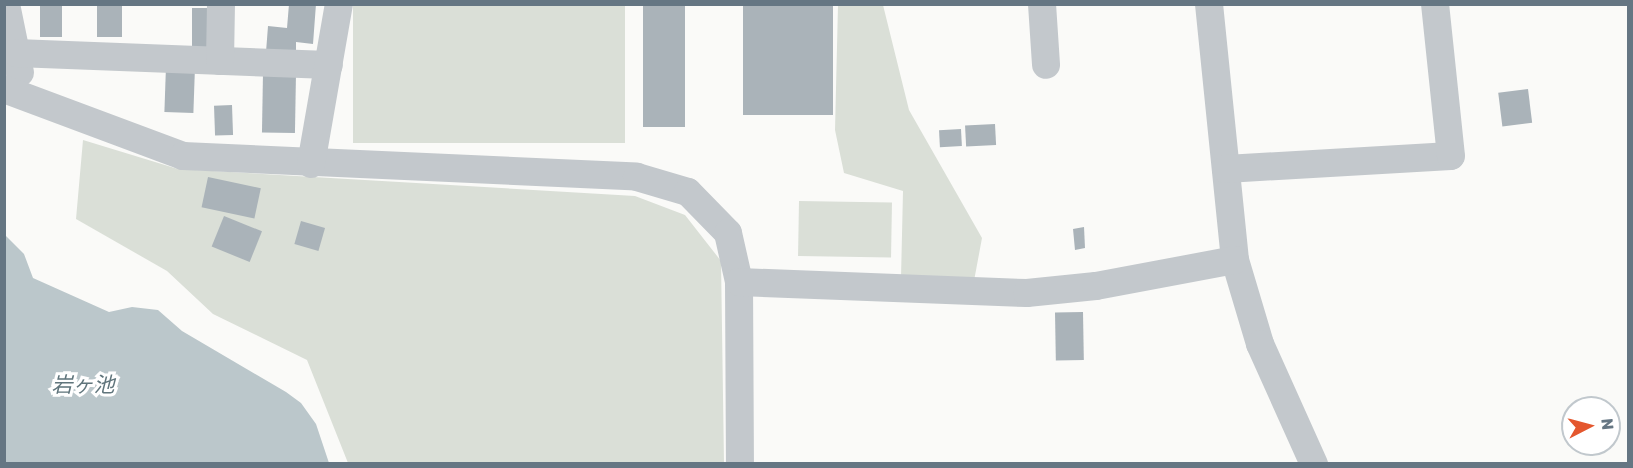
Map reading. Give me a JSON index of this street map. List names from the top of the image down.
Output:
{
  "water": ["岩ヶ池"],
  "north": "right"
}
